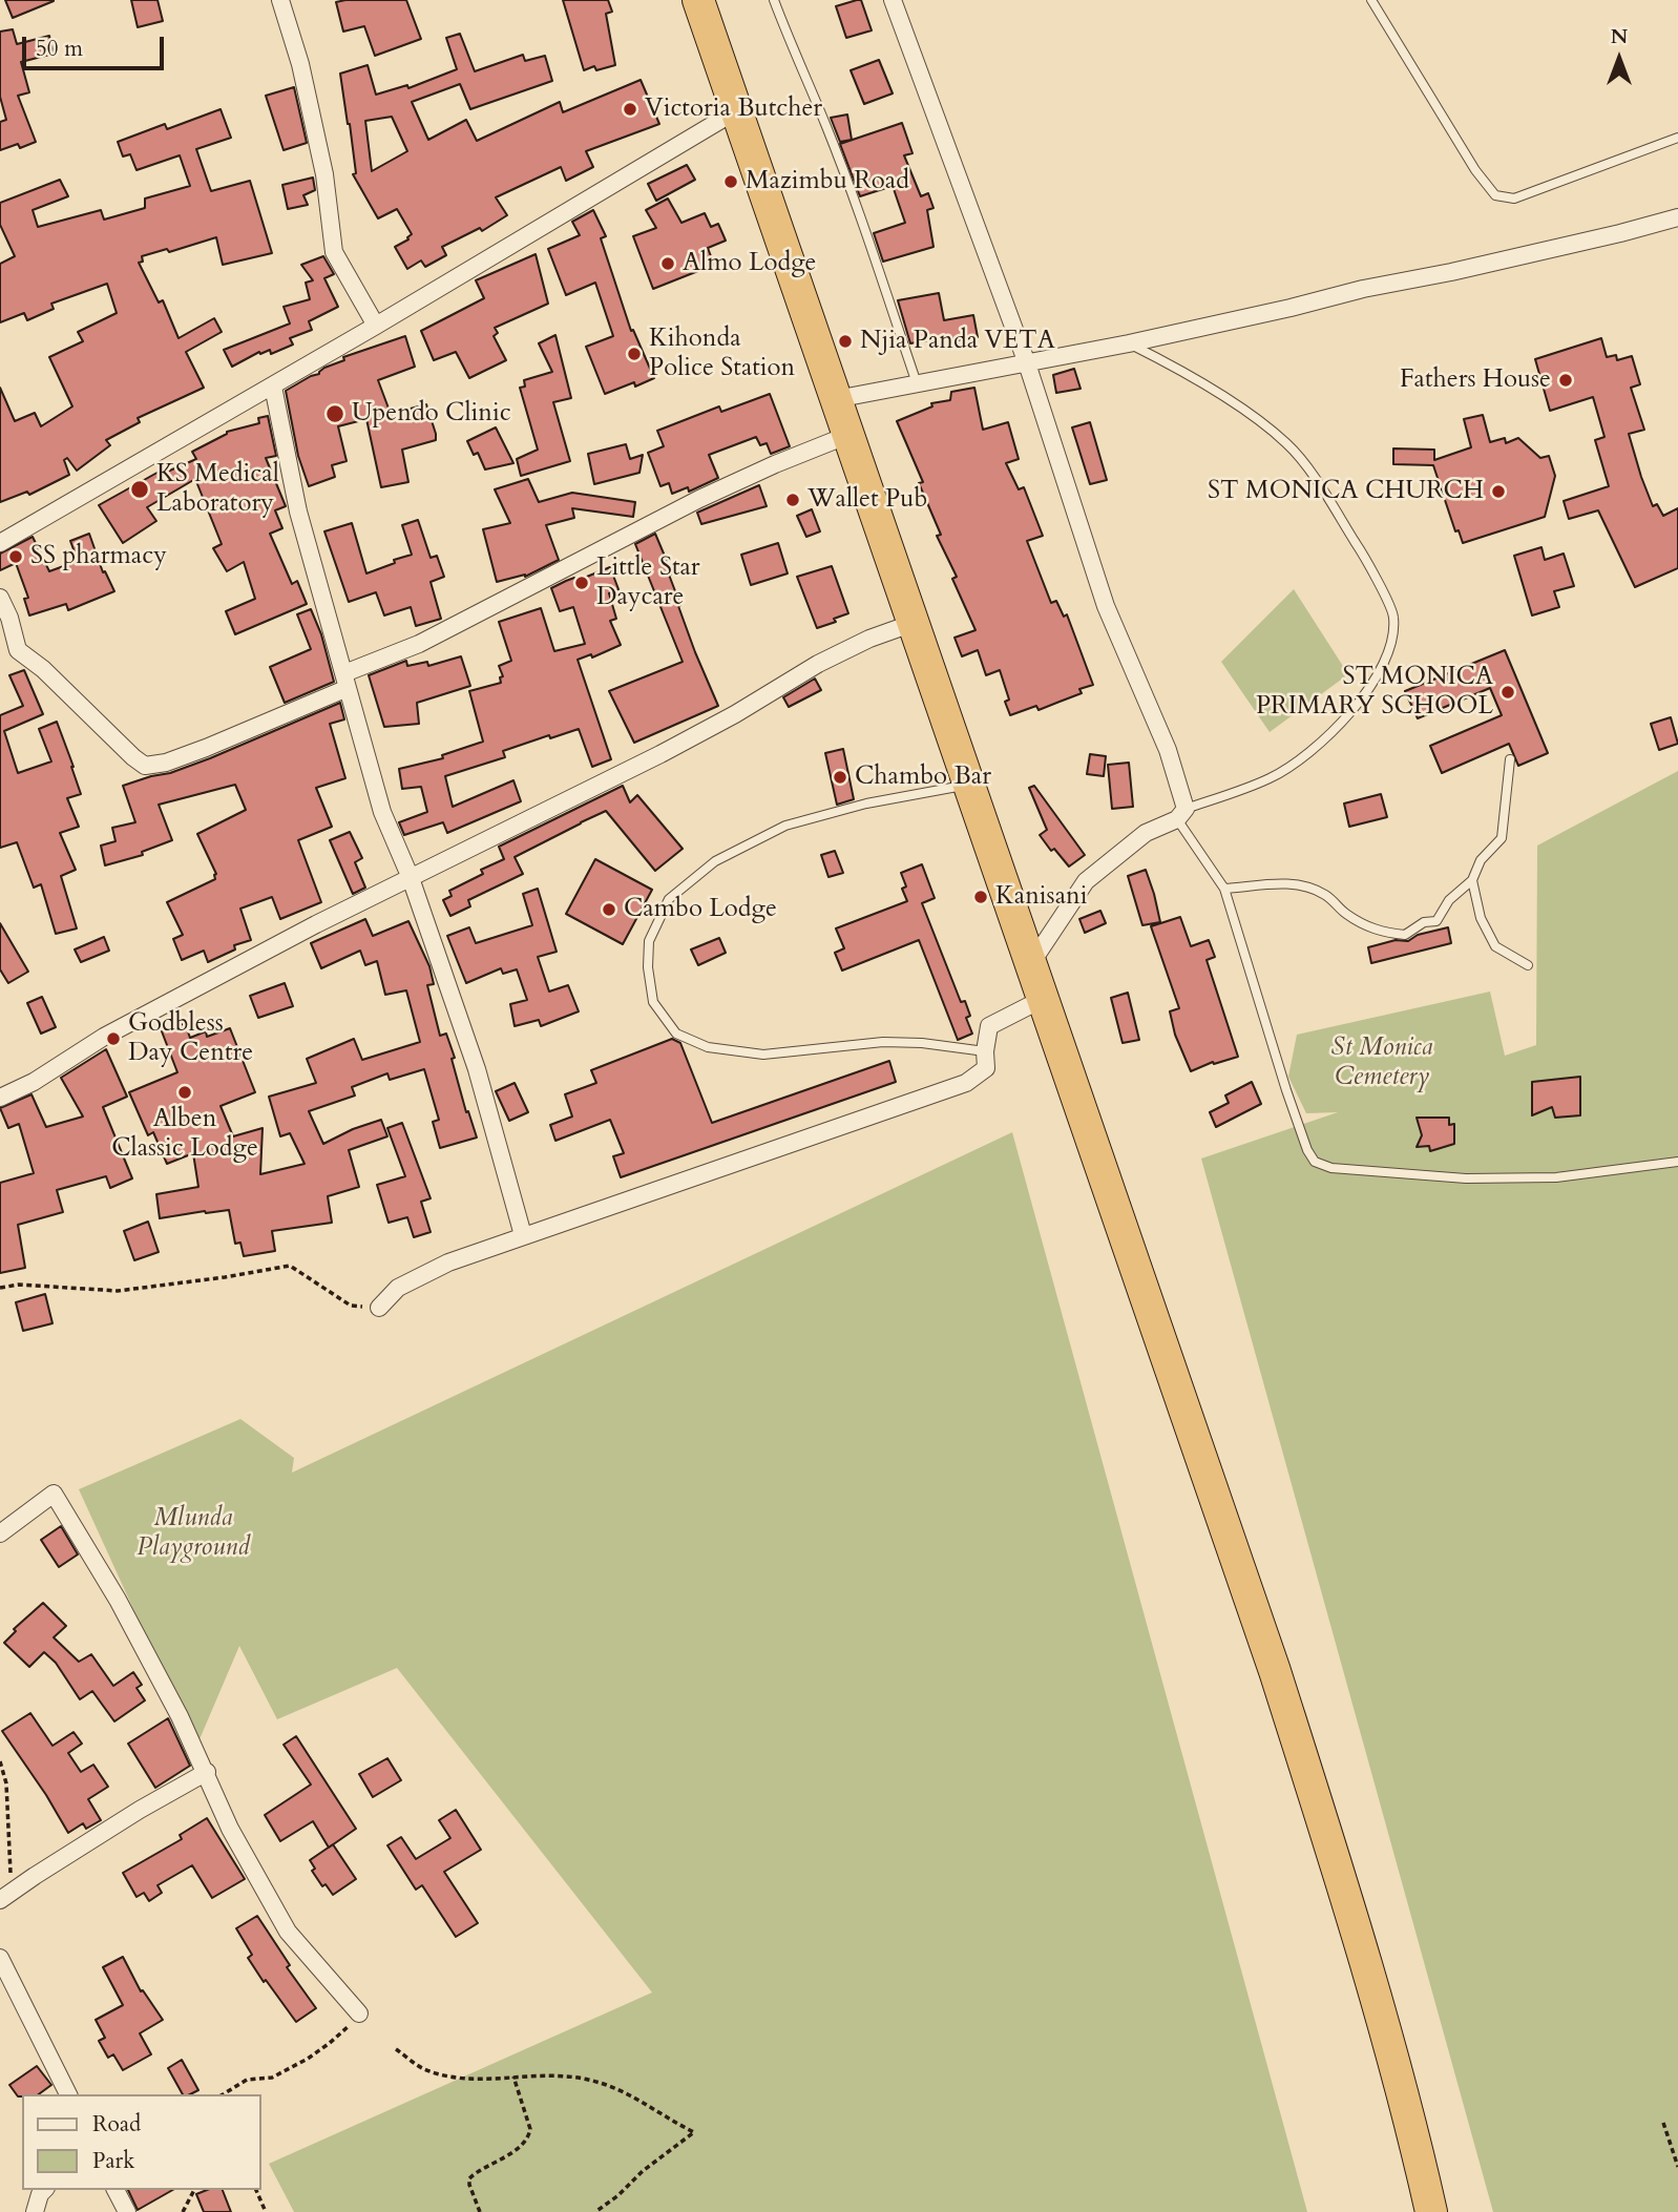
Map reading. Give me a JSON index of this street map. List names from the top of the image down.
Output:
{
  "parks": ["St Monica Cemetery", "Mlunda Playground"],
  "places": [
    "Victoria Butcher",
    "Mazimbu Road",
    "Almo Lodge",
    "Njia Panda VETA",
    "Kihonda Police Station",
    "Fathers House",
    "Upendo Clinic",
    "KS Medical Laboratory",
    "ST MONICA CHURCH",
    "Wallet Pub",
    "SS pharmacy",
    "Little Star Daycare",
    "ST MONICA PRIMARY SCHOOL",
    "Chambo Bar",
    "Kanisani",
    "Cambo Lodge",
    "Godbless Day Centre",
    "Alben Classic Lodge"
  ],
  "legend": ["Road", "Park"],
  "scale_bar": "50 m",
  "north": "top"
}
